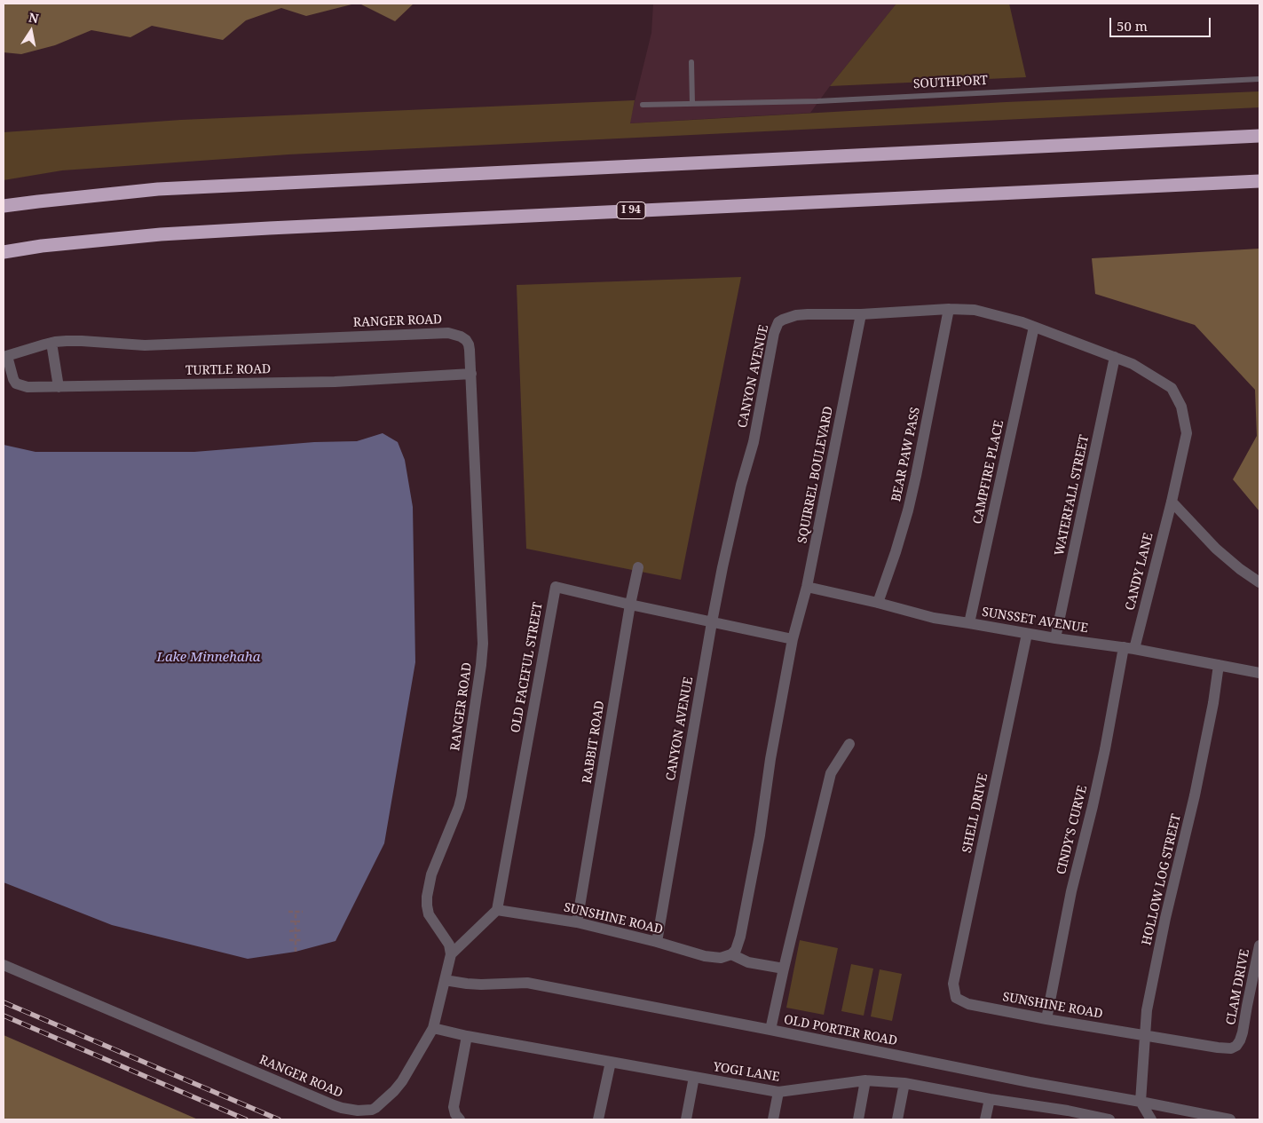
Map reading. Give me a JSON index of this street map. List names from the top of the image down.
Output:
{
  "streets": {
    "highway": ["I 94"],
    "street": [
      "RANGER ROAD",
      "TURTLE ROAD",
      "CANYON AVENUE",
      "BEAR PAW PASS",
      "CAMPFIRE PLACE",
      "SQUIRREL BOULEVARD",
      "WATERFALL STREET",
      "CANDY LANE",
      "SUNSSET AVENUE",
      "OLD FACEFUL STREET",
      "RABBIT ROAD",
      "SHELL DRIVE",
      "CINDY'S CURVE",
      "HOLLOW LOG STREET",
      "SUNSHINE ROAD",
      "CLAM DRIVE",
      "OLD PORTER ROAD",
      "YOGI LANE"
    ],
    "lane": ["SOUTHPORT"]
  },
  "crossings": [
    ["RANGER ROAD", "TURTLE ROAD"],
    ["RANGER ROAD", "OLD PORTER ROAD"],
    ["RANGER ROAD", "YOGI LANE"],
    ["CANYON AVENUE", "BEAR PAW PASS"],
    ["CANYON AVENUE", "CAMPFIRE PLACE"],
    ["CANYON AVENUE", "SQUIRREL BOULEVARD"],
    ["CANYON AVENUE", "WATERFALL STREET"],
    ["CANYON AVENUE", "CANDY LANE"],
    ["CANYON AVENUE", "OLD FACEFUL STREET"],
    ["CANYON AVENUE", "SUNSHINE ROAD"],
    ["BEAR PAW PASS", "SUNSSET AVENUE"],
    ["CAMPFIRE PLACE", "SUNSSET AVENUE"],
    ["SQUIRREL BOULEVARD", "SUNSSET AVENUE"],
    ["SQUIRREL BOULEVARD", "OLD FACEFUL STREET"],
    ["WATERFALL STREET", "SUNSSET AVENUE"],
    ["CANDY LANE", "SUNSSET AVENUE"],
    ["CANDY LANE", "CINDY'S CURVE"],
    ["SUNSSET AVENUE", "SHELL DRIVE"],
    ["SUNSSET AVENUE", "CINDY'S CURVE"],
    ["SUNSSET AVENUE", "HOLLOW LOG STREET"],
    ["OLD FACEFUL STREET", "RABBIT ROAD"],
    ["OLD FACEFUL STREET", "SUNSHINE ROAD"],
    ["RABBIT ROAD", "SUNSHINE ROAD"],
    ["SHELL DRIVE", "SUNSHINE ROAD"],
    ["CINDY'S CURVE", "SUNSHINE ROAD"],
    ["HOLLOW LOG STREET", "SUNSHINE ROAD"],
    ["HOLLOW LOG STREET", "CLAM DRIVE"],
    ["HOLLOW LOG STREET", "OLD PORTER ROAD"],
    ["SUNSHINE ROAD", "CLAM DRIVE"]
  ],
  "water": ["Lake Minnehaha"],
  "scale_bar": "50 m",
  "north": "top"
}
